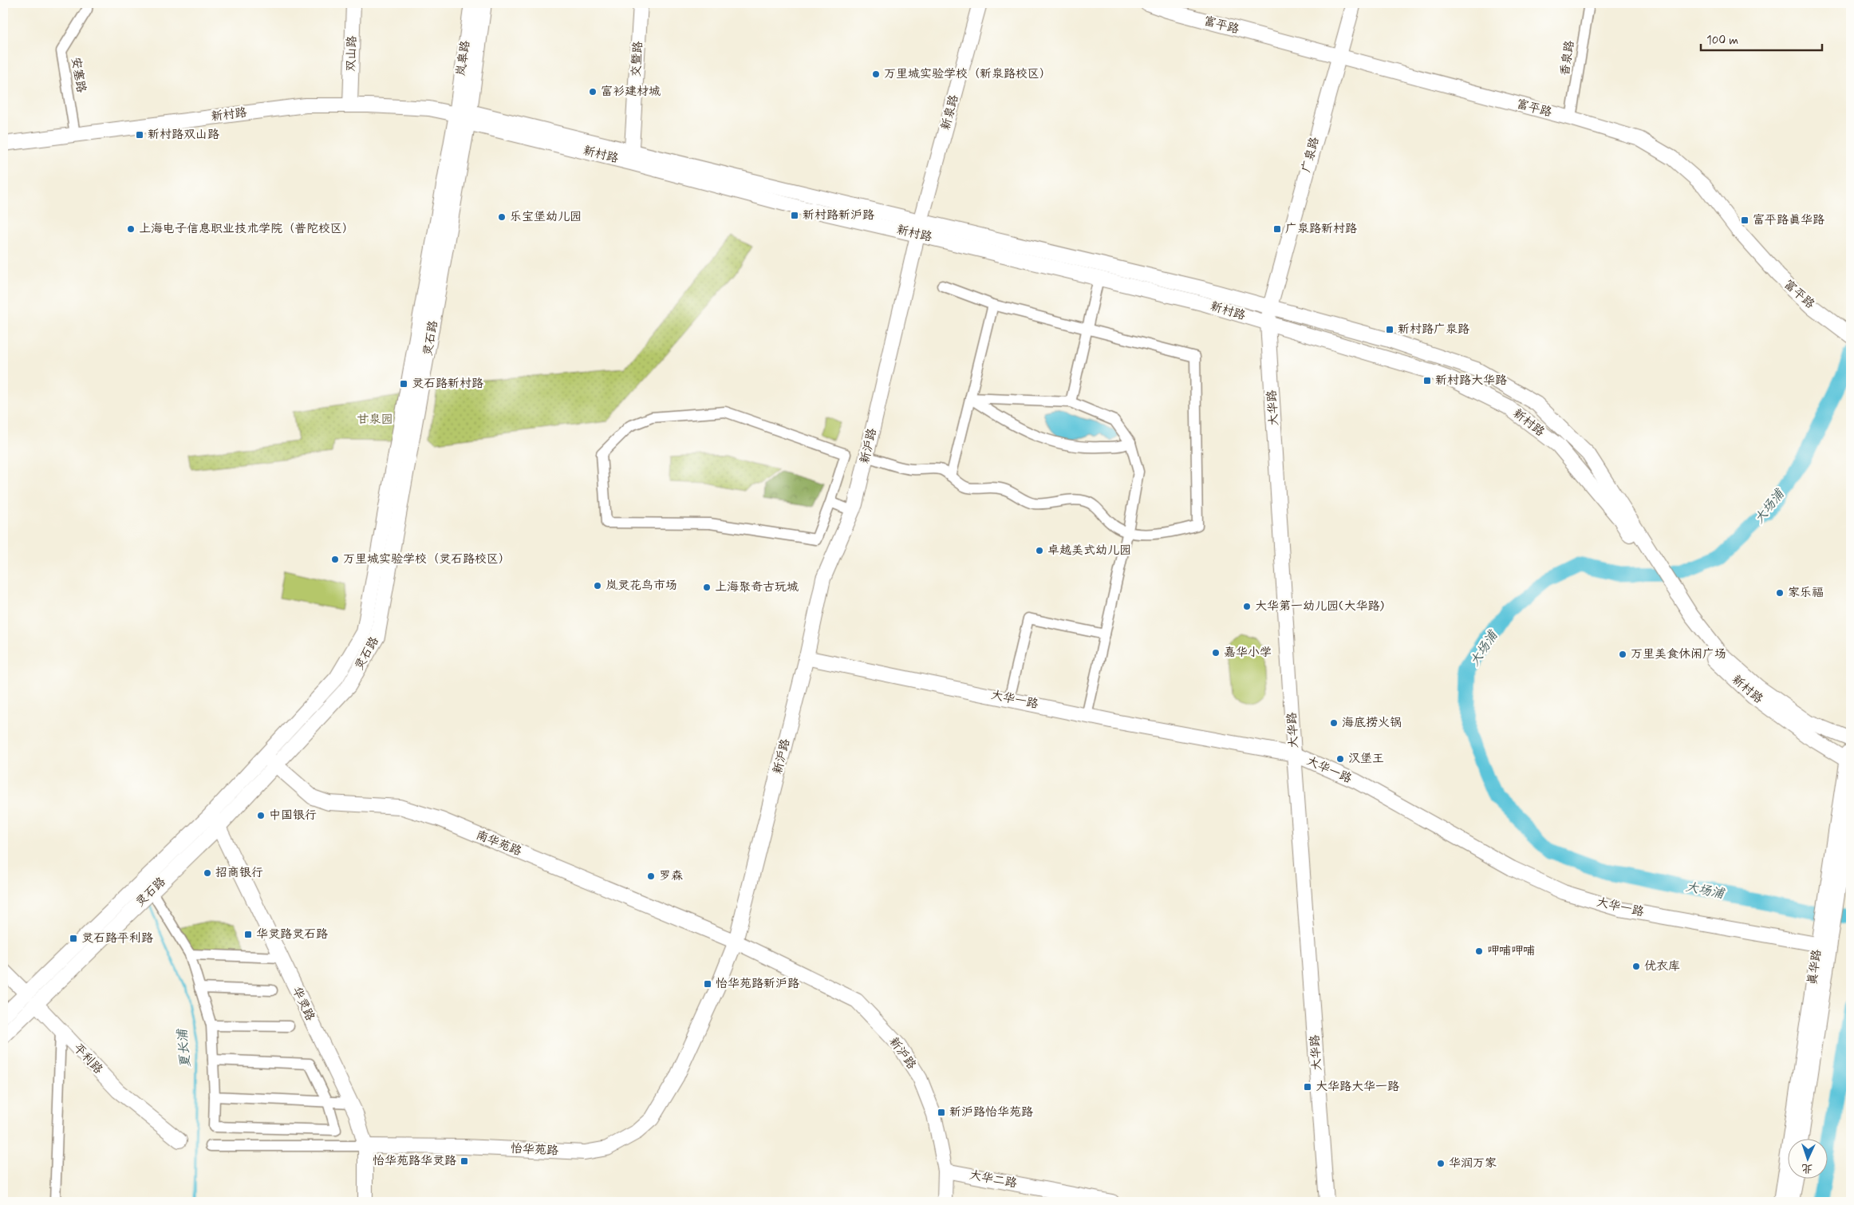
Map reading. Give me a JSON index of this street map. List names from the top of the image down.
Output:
{
  "streets": {
    "main road": [
      "富平路",
      "双山路",
      "岚皋路",
      "交暨路",
      "新泉路",
      "新村路",
      "广泉路",
      "灵石路",
      "大华路",
      "新沪路",
      "大华一路",
      "南华苑路",
      "真华路",
      "华灵路",
      "平利路",
      "怡华苑路",
      "大华二路"
    ],
    "street": ["香泉路", "安塞路"]
  },
  "crossings": [
    ["富平路", "香泉路"],
    ["富平路", "广泉路"],
    ["双山路", "新村路"],
    ["岚皋路", "新村路"],
    ["岚皋路", "灵石路"],
    ["交暨路", "新村路"],
    ["安塞路", "新村路"],
    ["新泉路", "新村路"],
    ["新泉路", "新沪路"],
    ["新村路", "广泉路"],
    ["新村路", "灵石路"],
    ["新村路", "大华路"],
    ["新村路", "新沪路"],
    ["新村路", "真华路"],
    ["广泉路", "大华路"],
    ["灵石路", "南华苑路"],
    ["灵石路", "华灵路"],
    ["灵石路", "平利路"],
    ["大华路", "大华一路"],
    ["新沪路", "大华一路"],
    ["新沪路", "南华苑路"],
    ["新沪路", "怡华苑路"],
    ["新沪路", "大华二路"],
    ["大华一路", "真华路"],
    ["南华苑路", "怡华苑路"],
    ["华灵路", "怡华苑路"]
  ],
  "water": ["大场浦", "夏长浦"],
  "parks": ["甘泉园"],
  "places": {
    "other": [
      "万里城实验学校（新泉路校区）",
      "富衫建材城",
      "乐宝堡幼儿园",
      "上海电子信息职业技术学院（普陀校区）",
      "卓越美式幼儿园",
      "万里城实验学校（灵石路校区）",
      "岚灵花鸟市场",
      "上海聚奇古玩城",
      "家乐福",
      "大华第一幼儿园(大华路)",
      "嘉华小学",
      "万里美食休闲广场",
      "海底捞火锅",
      "汉堡王",
      "中国银行",
      "招商银行",
      "罗森",
      "呷哺呷哺",
      "优衣库",
      "华润万家"
    ],
    "transit": [
      "新村路双山路",
      "新村路新沪路",
      "富平路真华路",
      "广泉路新村路",
      "新村路广泉路",
      "新村路大华路",
      "灵石路新村路",
      "华灵路灵石路",
      "灵石路平利路",
      "怡华苑路新沪路",
      "大华路大华一路",
      "新沪路怡华苑路",
      "怡华苑路华灵路"
    ]
  },
  "scale_bar": "100 m",
  "north": "bottom"
}
